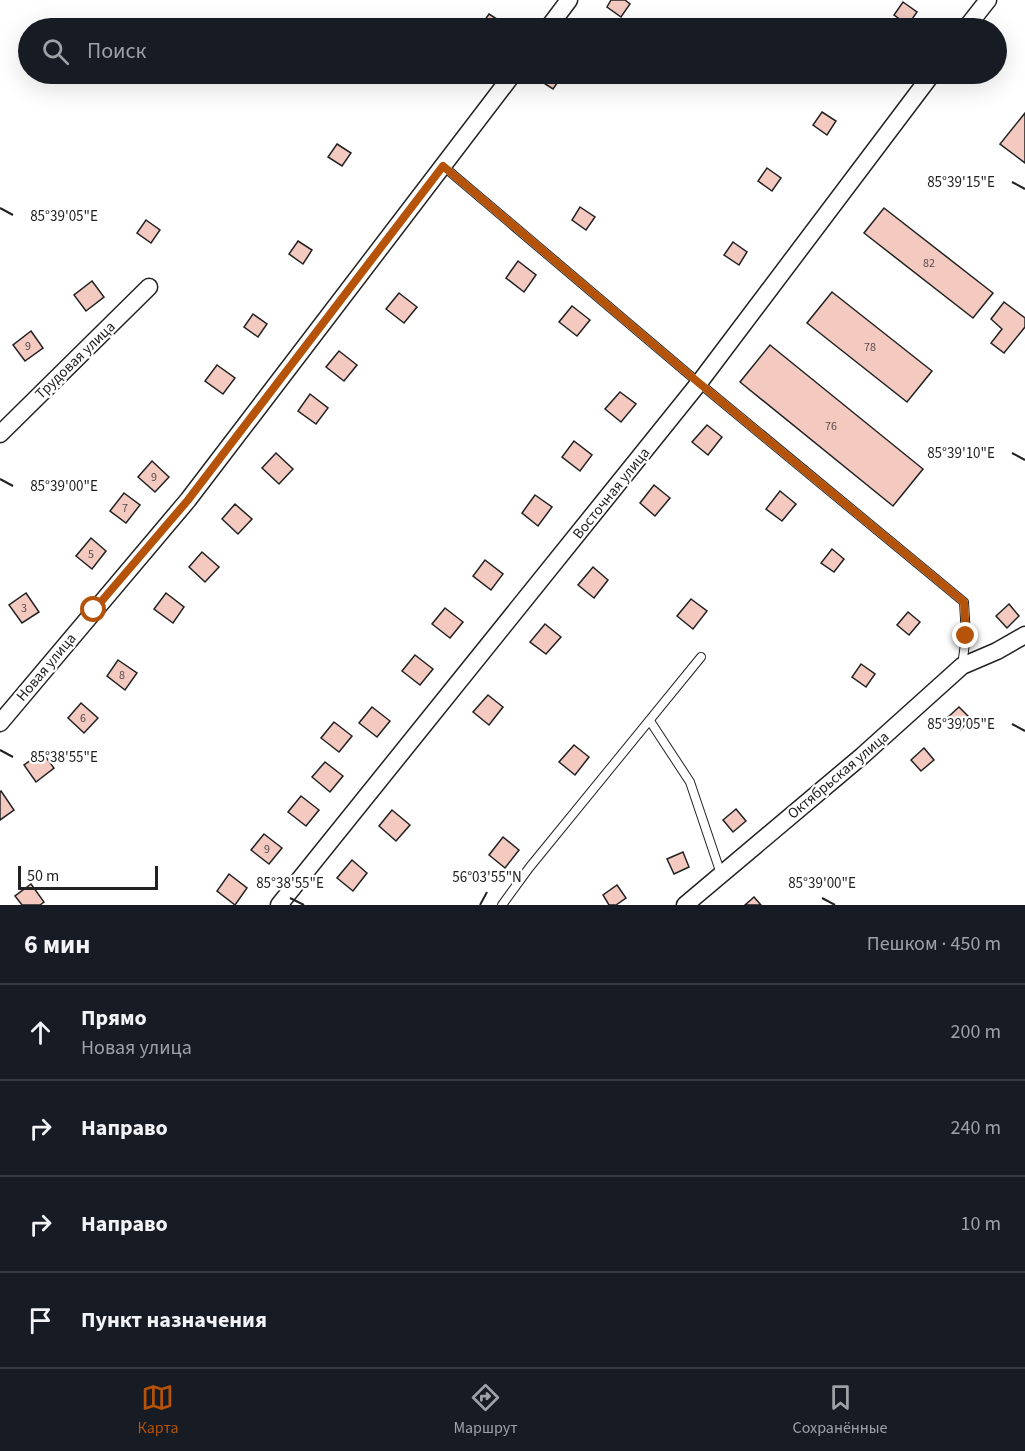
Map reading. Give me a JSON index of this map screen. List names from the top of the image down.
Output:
{
  "streets": {
    "street": [
      "Трудовая улица",
      "Восточная улица",
      "Новая улица",
      "Октябрьская улица"
    ]
  },
  "house_numbers": [
    "82",
    "9",
    "78",
    "76",
    "9",
    "7",
    "5",
    "3",
    "8",
    "6",
    "9"
  ],
  "scale_bar": "50 m",
  "page": {
    "search": "Поиск",
    "scale": "50 m",
    "heading": ["6 мин", "Пешком · 450 m"],
    "list": [
      ["Прямо", "Новая улица", "200 m"],
      ["Направо", "240 m"],
      ["Направо", "10 m"],
      "Пункт назначения"
    ],
    "nav": ["Карта", "Маршрут", "Сохранённые"]
  },
  "coordinates": [
    "85°39'15\"E",
    "85°39'05\"E",
    "85°39'10\"E",
    "85°39'00\"E",
    "85°38'55\"E",
    "56°03'55\"N"
  ]
}
